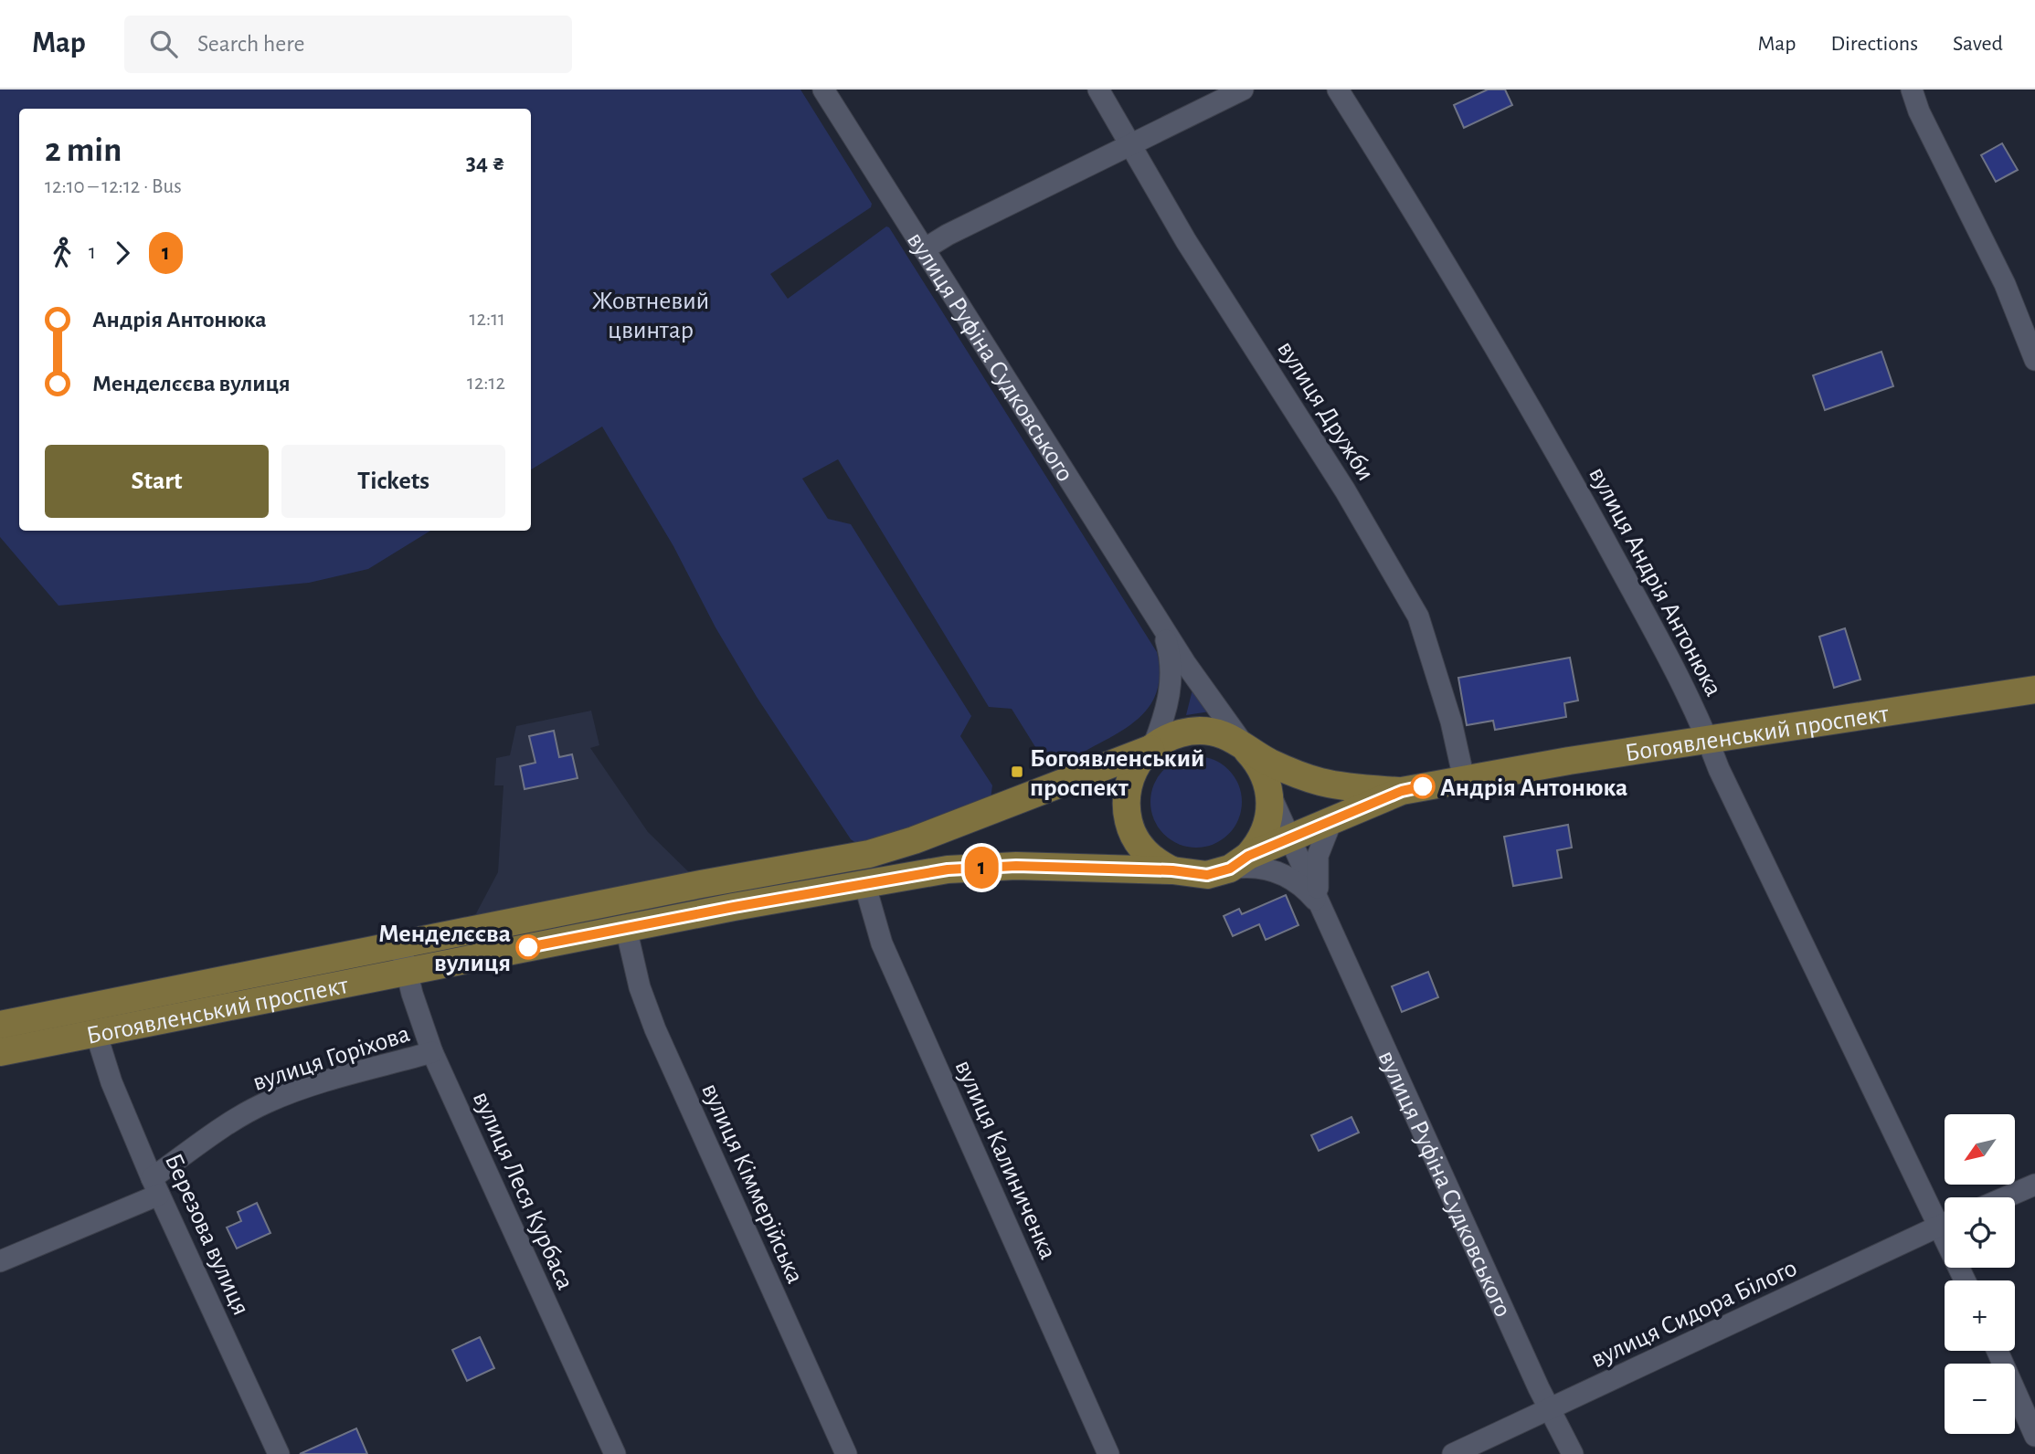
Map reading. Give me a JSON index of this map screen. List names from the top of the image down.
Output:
{
  "streets": {
    "main road": ["вулиця Руфіна Судковського", "Богоявленський проспект"],
    "street": [
      "вулиця Дружби",
      "вулиця Андрія Антонюка",
      "вулиця Горіхова",
      "вулиця Калиниченка",
      "вулиця Кіммерійська",
      "вулиця Леся Курбаса",
      "Березова вулиця",
      "вулиця Сидора Білого"
    ]
  },
  "crossings": [
    ["вулиця Руфіна Судковського", "Богоявленський проспект"],
    ["вулиця Руфіна Судковського", "вулиця Сидора Білого"],
    ["вулиця Дружби", "Богоявленський проспект"],
    ["вулиця Андрія Антонюка", "Богоявленський проспект"],
    ["Богоявленський проспект", "вулиця Калиниченка"],
    ["Богоявленський проспект", "вулиця Кіммерійська"],
    ["Богоявленський проспект", "вулиця Леся Курбаса"],
    ["Богоявленський проспект", "Березова вулиця"],
    ["вулиця Горіхова", "вулиця Леся Курбаса"],
    ["вулиця Горіхова", "Березова вулиця"]
  ],
  "parks": ["Жовтневий цвинтар"],
  "places": {
    "transit": ["Богоявленський проспект"],
    "other": ["Андрія Антонюка", "Менделєєва вулиця"]
  },
  "lines": ["bus line 1"],
  "north": "bottom left",
  "page": {
    "header": "Map",
    "search": "Search here",
    "nav": ["Map", "Directions", "Saved"],
    "on_map": "1",
    "heading": ["2 min", "12:10 – 12:12 · Bus", "34 ₴"],
    "legs": ["1", "1"],
    "list": [
      {
        "name": "Андрія Антонюка",
        "value": "12:11"
      },
      {
        "name": "Менделєєва вулиця",
        "value": "12:12"
      }
    ],
    "buttons": ["Start", "Tickets"],
    "map_buttons": ["+", "−"]
  }
}
